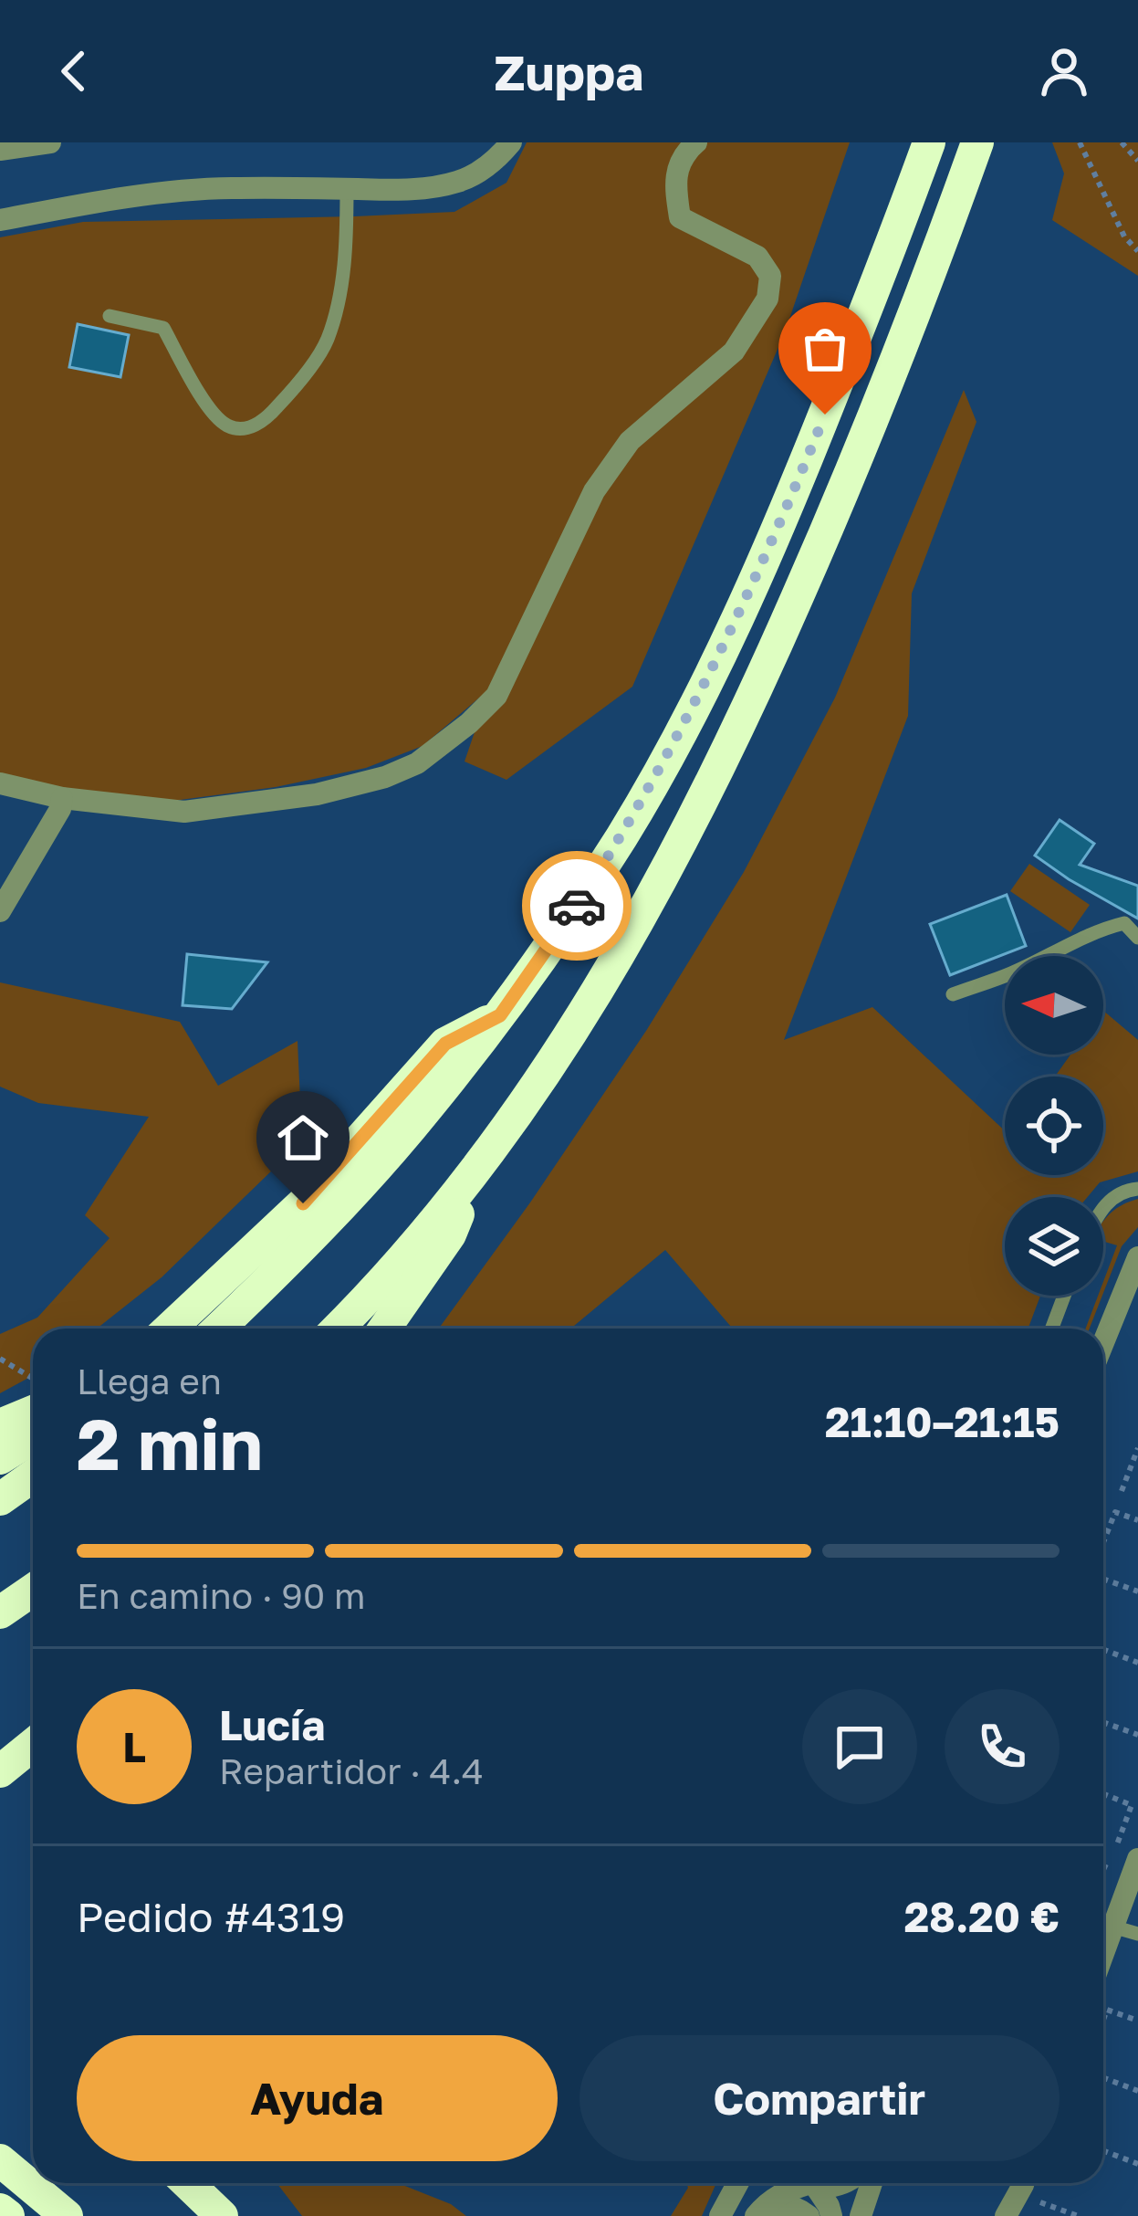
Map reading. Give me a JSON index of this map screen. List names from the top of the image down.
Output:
{
  "north": "left",
  "page": {
    "header": "Zuppa",
    "heading": ["2 min", "Llega en", "21:10–21:15"],
    "panel": [
      "Lucía",
      "Repartidor · 4.4",
      "Pedido #4319",
      "28.20 €"
    ],
    "bar": "En camino · 90 m",
    "round": "L",
    "buttons": ["Ayuda", "Compartir"]
  }
}
